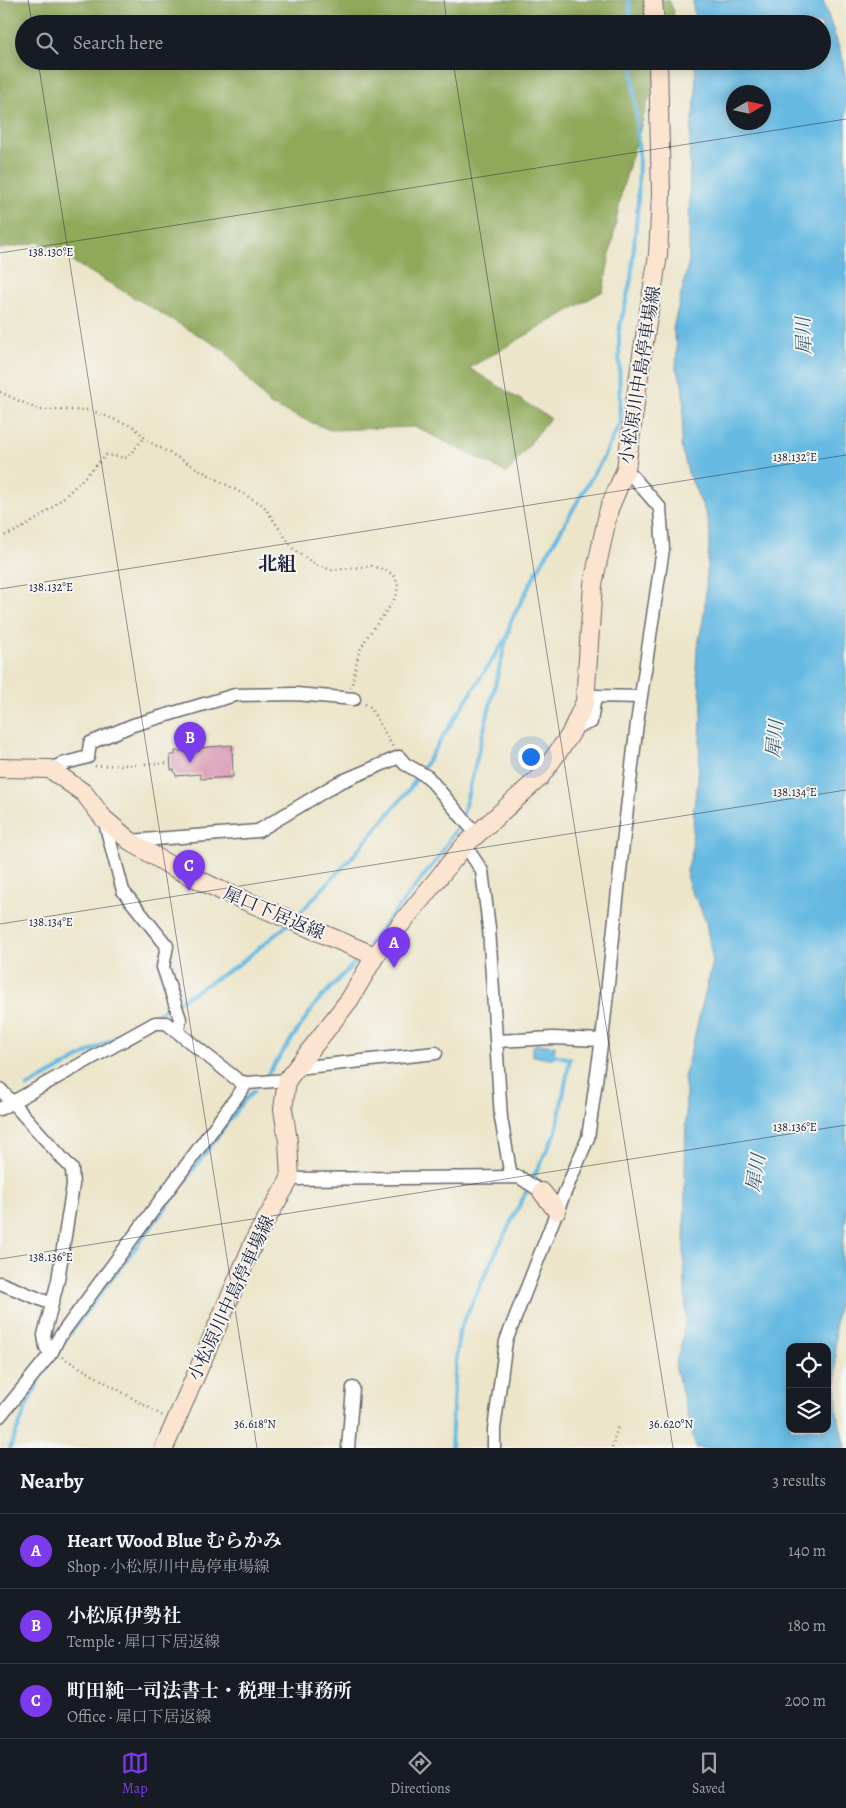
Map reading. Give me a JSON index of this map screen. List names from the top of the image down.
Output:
{
  "streets": {
    "main road": ["小松原川中島停車場線", "犀口下居返線"]
  },
  "crossings": [
    ["小松原川中島停車場線", "犀口下居返線"]
  ],
  "districts": ["北組"],
  "water": ["犀川"],
  "north": "right",
  "page": {
    "search": "Search here",
    "pins": ["B", "C", "A"],
    "heading": ["Nearby", "3 results"],
    "list": [
      {
        "mark": "A",
        "name": "Heart Wood Blue むらかみ",
        "note": "Shop · 小松原川中島停車場線",
        "value": "140 m"
      },
      {
        "mark": "B",
        "name": "小松原伊勢社",
        "note": "Temple · 犀口下居返線",
        "value": "180 m"
      },
      {
        "mark": "C",
        "name": "町田純一司法書士・税理士事務所",
        "note": "Office · 犀口下居返線",
        "value": "200 m"
      }
    ],
    "nav": ["Map", "Directions", "Saved"]
  },
  "coordinates": [
    "138.130°E",
    "138.132°E",
    "138.134°E",
    "138.136°E",
    "36.618°N",
    "36.620°N"
  ]
}
